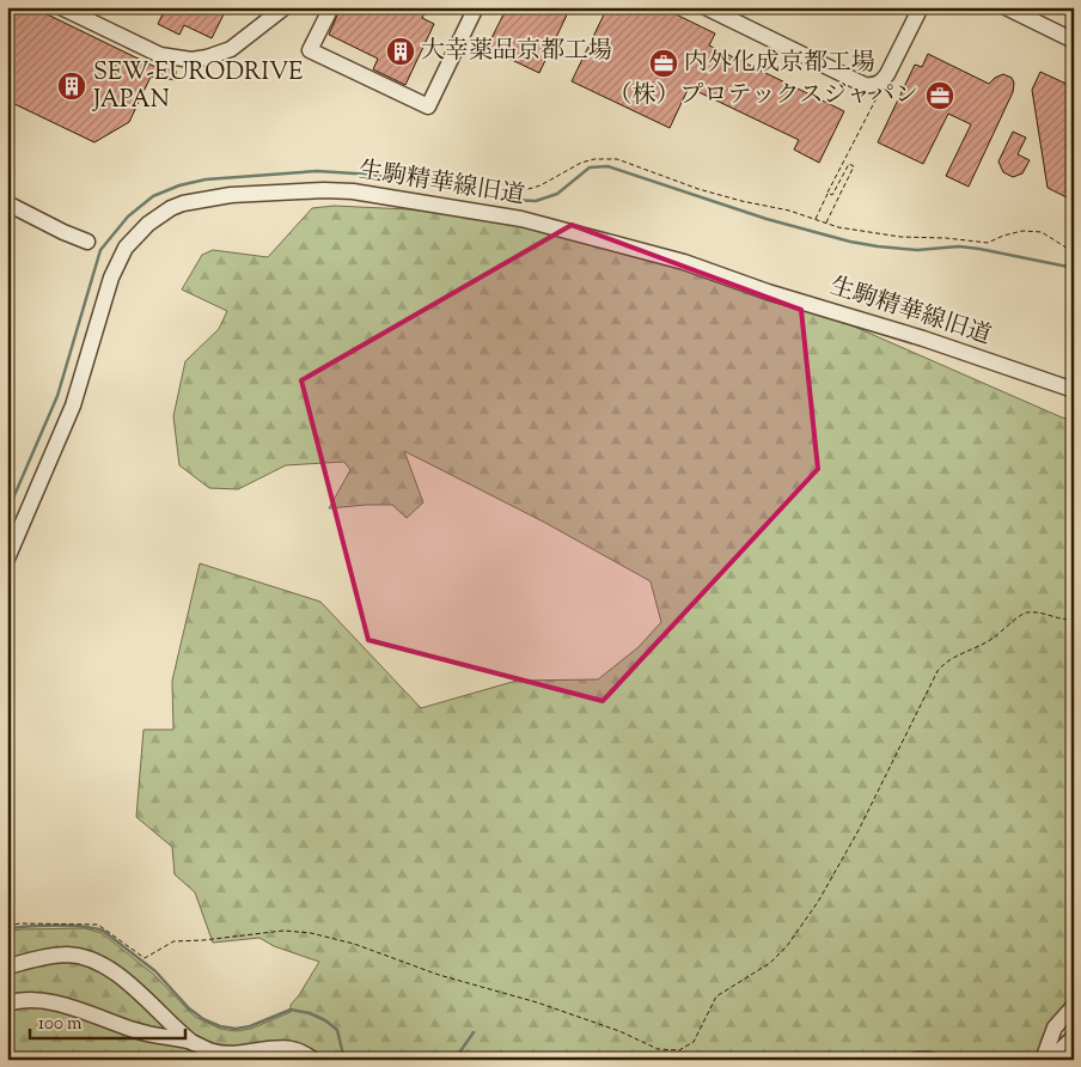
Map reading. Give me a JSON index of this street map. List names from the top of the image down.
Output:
{
  "streets": {
    "street": ["生駒精華線旧道"]
  },
  "places": {
    "building": ["大幸薬品京都工場", "SEW-EURODRIVE JAPAN"],
    "office": ["内外化成京都工場", "（株）プロテックスジャパン"]
  },
  "scale_bar": "100 m"
}
